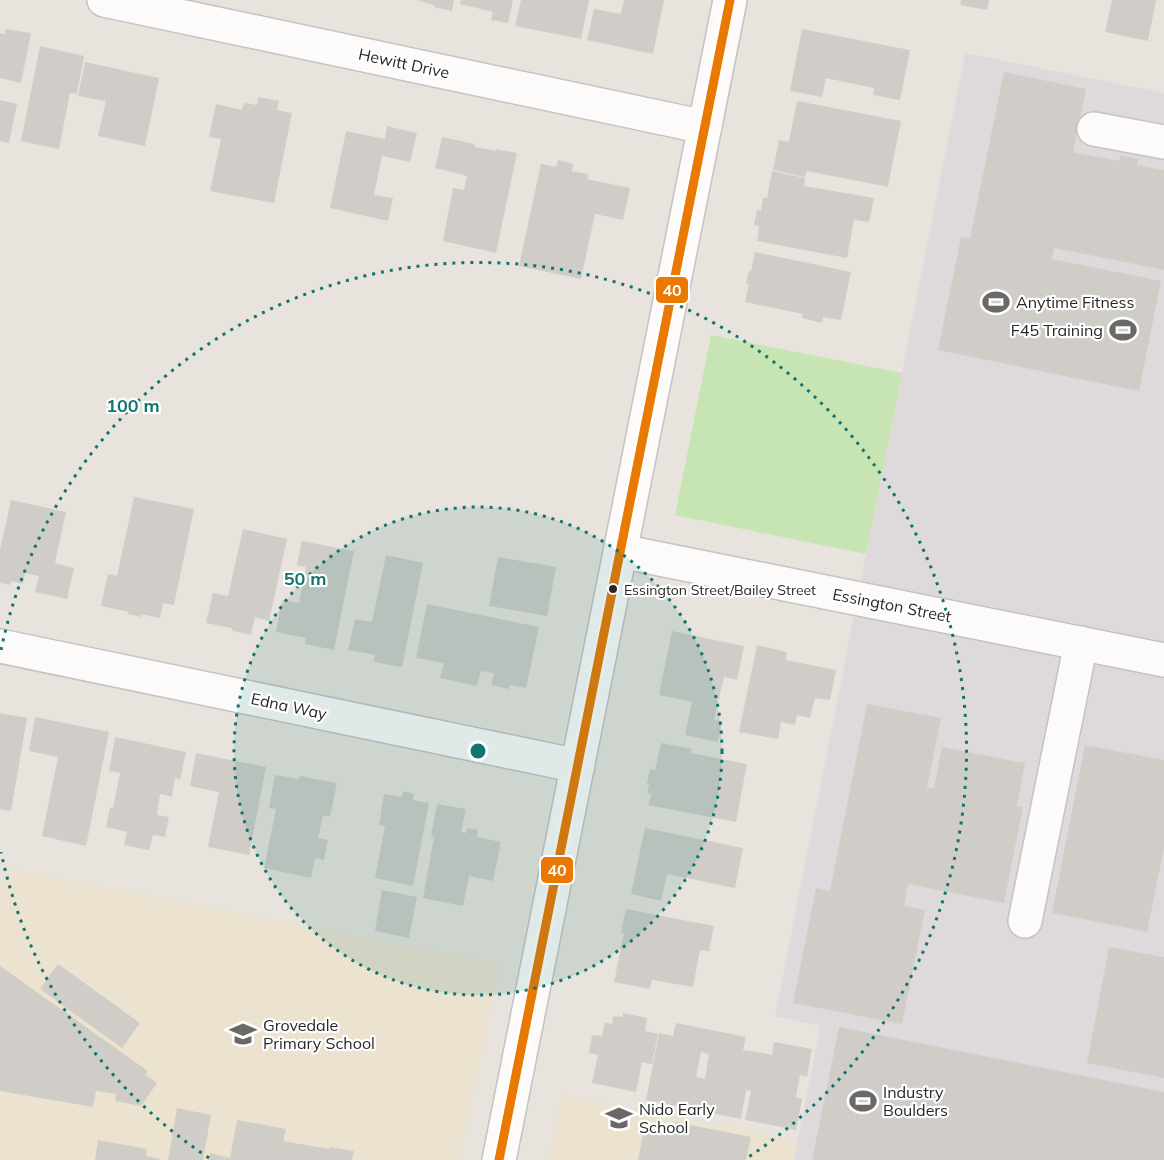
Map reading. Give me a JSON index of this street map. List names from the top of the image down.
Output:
{
  "streets": {
    "street": ["Hewitt Drive", "Essington Street", "Edna Way"]
  },
  "places": {
    "sports": ["Anytime Fitness", "F45 Training", "Industry Boulders"],
    "other": ["Essington Street/Bailey Street"],
    "school or university": ["Grovedale Primary School", "Nido Early School"]
  },
  "lines": ["transit line 40"],
  "rings": ["100 m", "50 m"]
}
